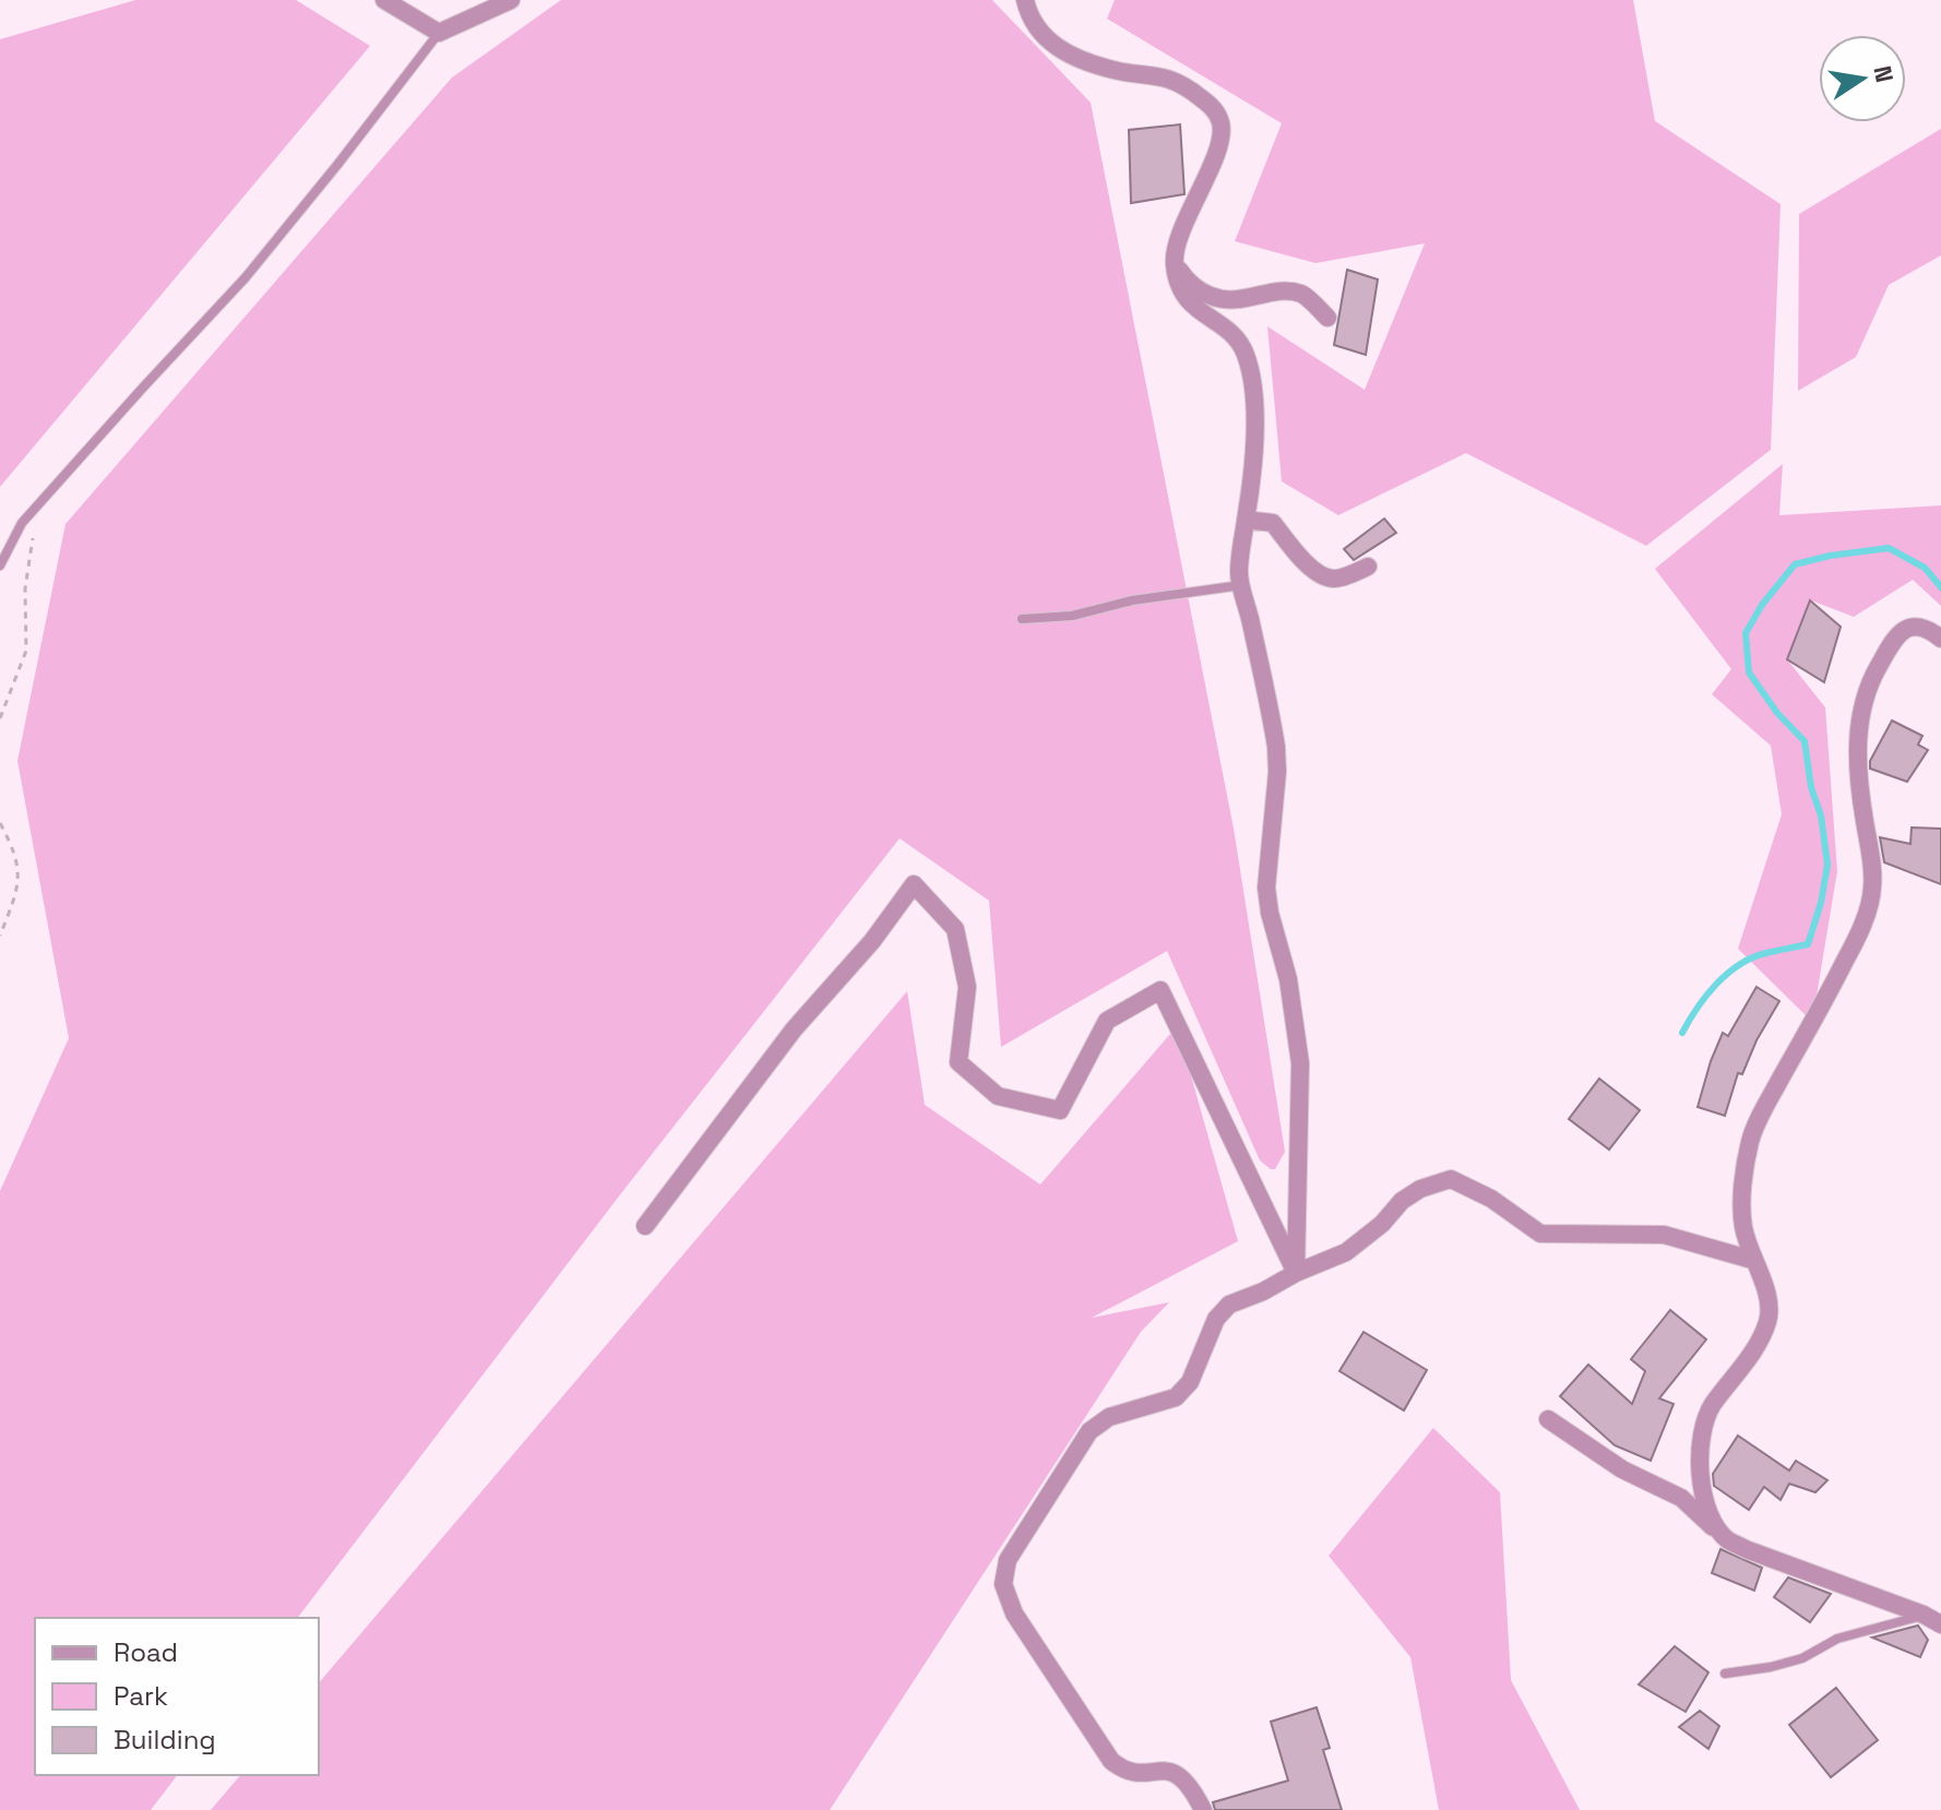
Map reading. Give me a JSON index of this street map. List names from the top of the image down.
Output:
{
  "legend": ["Road", "Park", "Building"],
  "north": "right"
}
